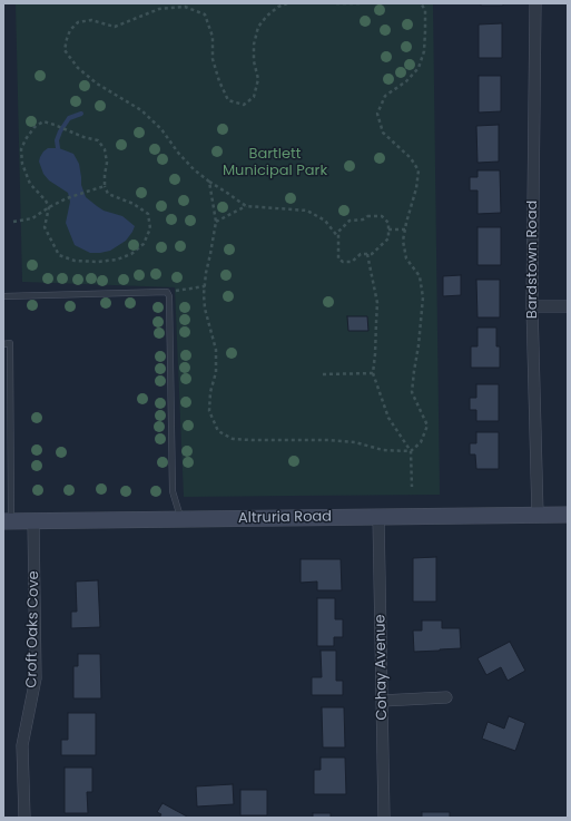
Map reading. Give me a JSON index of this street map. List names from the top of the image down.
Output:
{
  "streets": {
    "street": [
      "Bardstown Road",
      "Altruria Road",
      "Croft Oaks Cove",
      "Cohay Avenue"
    ]
  },
  "crossings": [
    ["Bardstown Road", "Altruria Road"],
    ["Altruria Road", "Croft Oaks Cove"],
    ["Altruria Road", "Cohay Avenue"]
  ],
  "parks": ["Bartlett Municipal Park"]
}
